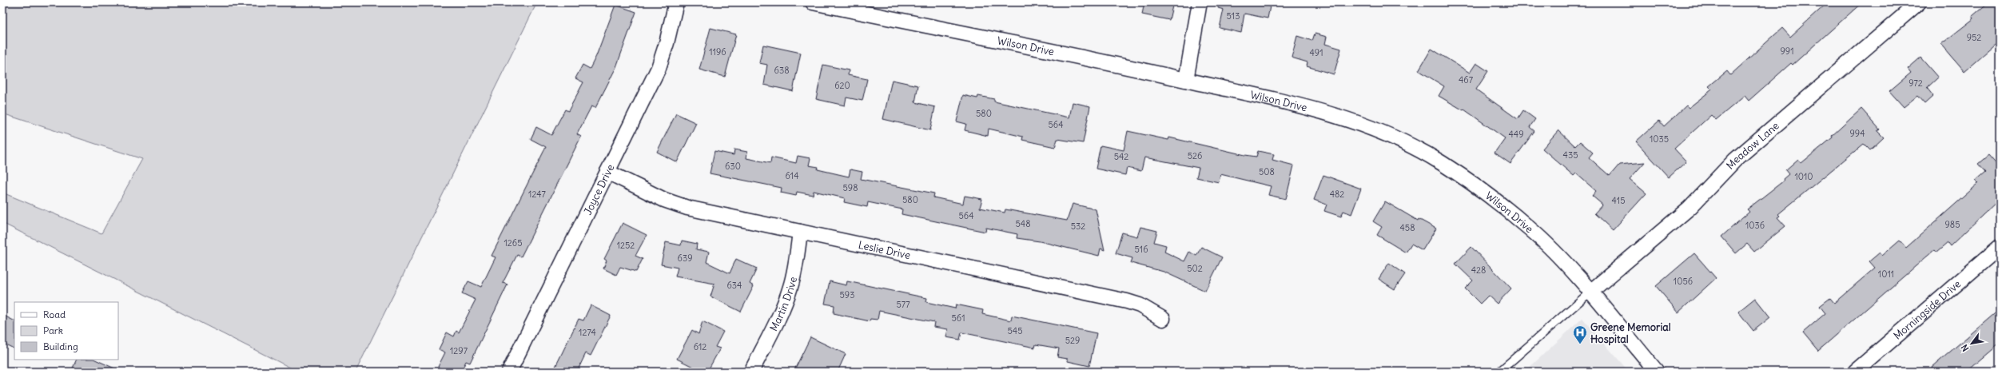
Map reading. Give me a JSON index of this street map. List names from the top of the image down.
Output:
{
  "streets": {
    "street": [
      "Wilson Drive",
      "Meadow Lane",
      "Joyce Drive",
      "Leslie Drive",
      "Martin Drive",
      "Morningside Drive"
    ]
  },
  "crossings": [
    ["Wilson Drive", "Meadow Lane"],
    ["Joyce Drive", "Leslie Drive"],
    ["Leslie Drive", "Martin Drive"]
  ],
  "places": {
    "hospital": ["Greene Memorial Hospital"]
  },
  "house_numbers": [
    "513",
    "952",
    "991",
    "1196",
    "491",
    "638",
    "467",
    "972",
    "620",
    "580",
    "564",
    "994",
    "449",
    "1035",
    "435",
    "526",
    "542",
    "630",
    "508",
    "614",
    "1010",
    "598",
    "1247",
    "482",
    "580",
    "415",
    "564",
    "548",
    "985",
    "1036",
    "532",
    "458",
    "1265",
    "1252",
    "516",
    "639",
    "502",
    "428",
    "1011",
    "1056",
    "634",
    "593",
    "577",
    "561",
    "545",
    "1274",
    "529",
    "612",
    "1297"
  ],
  "legend": ["Road", "Park", "Building"],
  "north": "bottom left"
}
